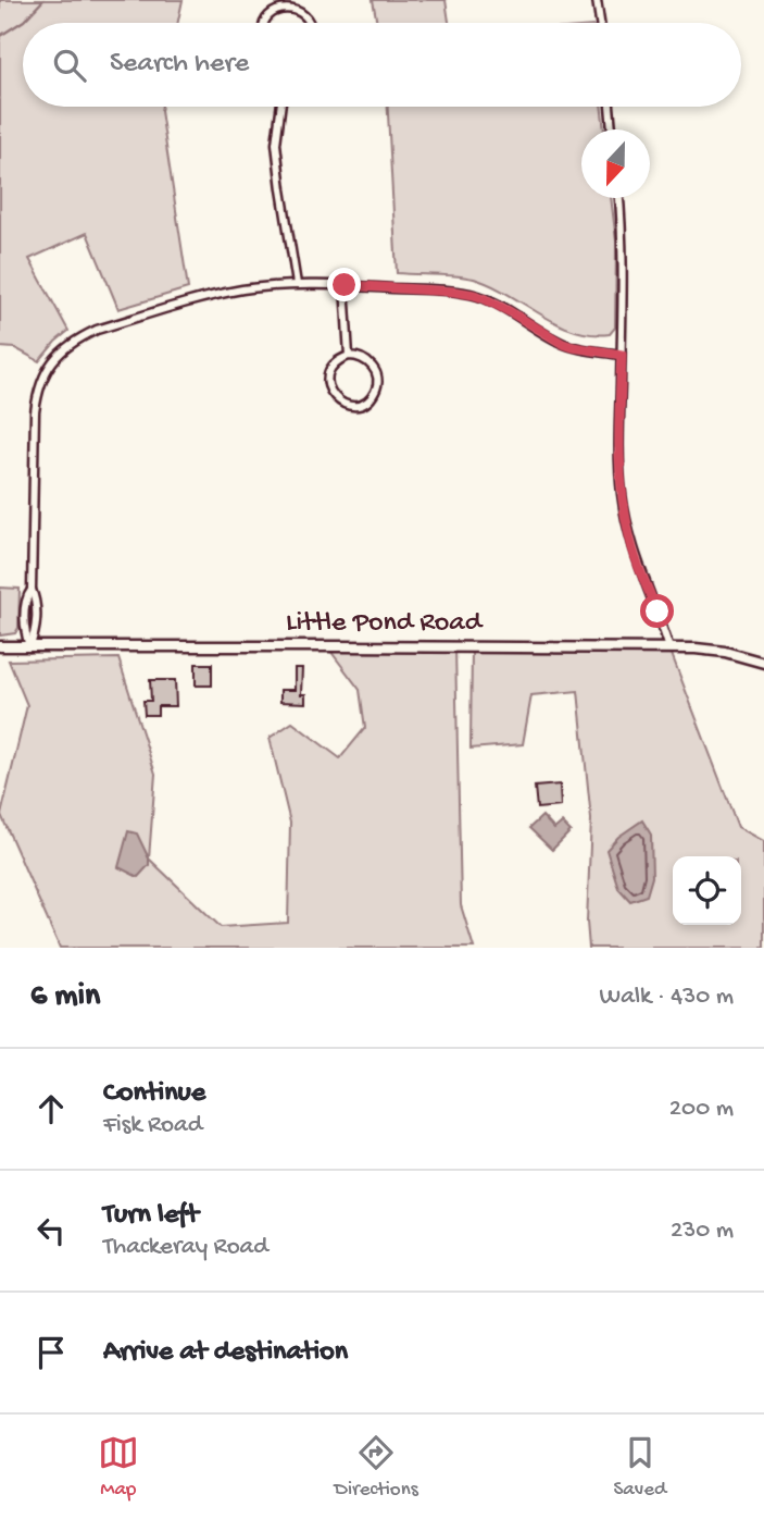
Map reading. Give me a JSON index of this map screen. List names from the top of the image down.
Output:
{
  "streets": {
    "street": ["Little Pond Road"]
  },
  "north": "bottom",
  "page": {
    "search": "Search here",
    "heading": ["6 min", "Walk · 430 m"],
    "list": [
      ["Continue", "Fisk Road", "200 m"],
      ["Turn left", "Thackeray Road", "230 m"],
      "Arrive at destination"
    ],
    "nav": ["Map", "Directions", "Saved"]
  }
}
